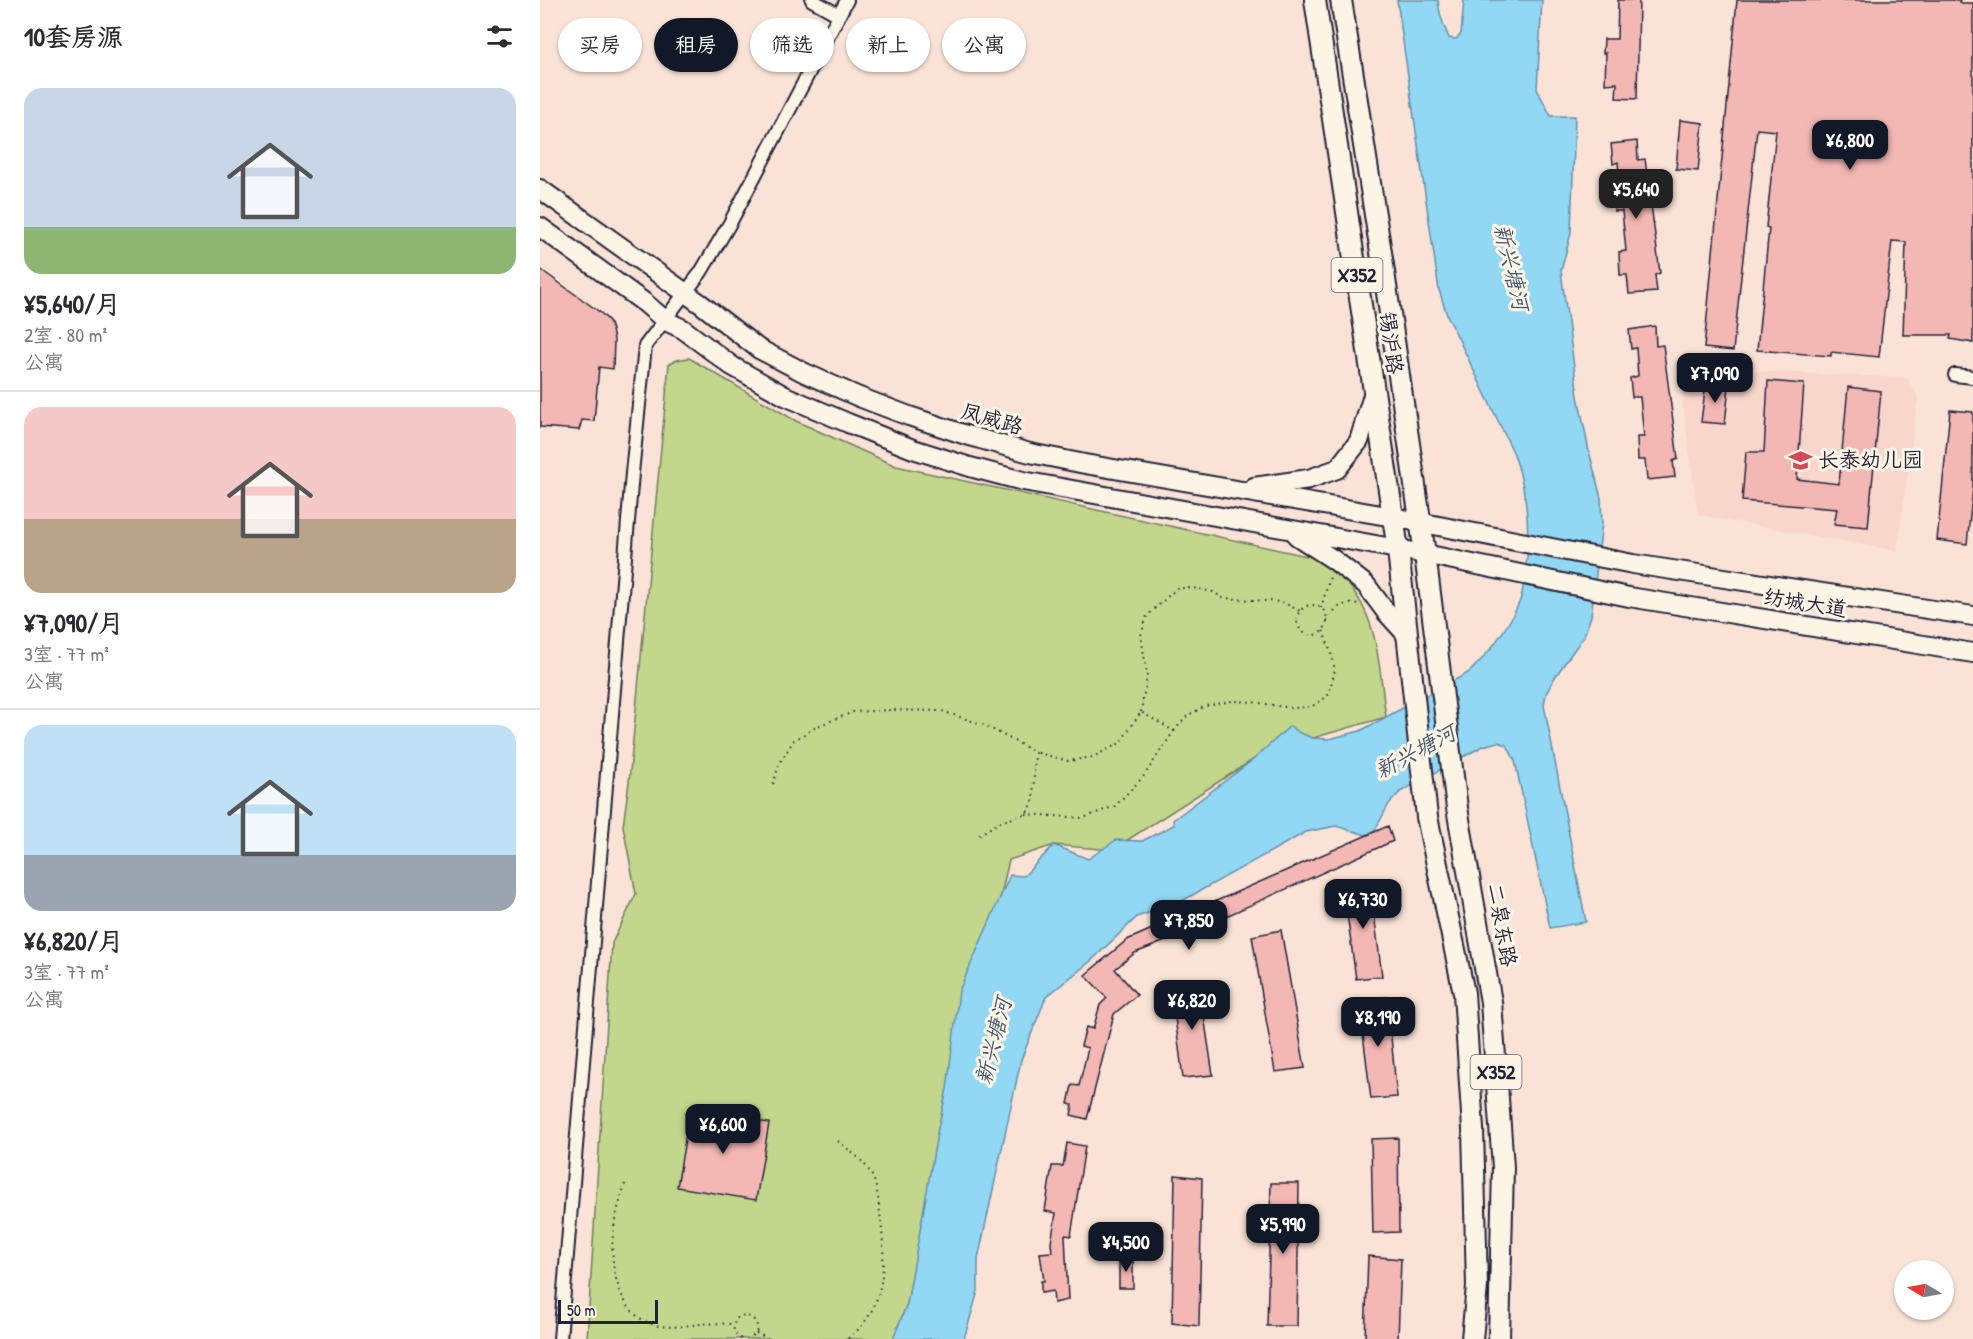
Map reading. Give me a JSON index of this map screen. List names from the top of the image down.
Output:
{
  "streets": {
    "main road": [
      "X352",
      "锡沪路",
      "凤威路",
      "纺城大道",
      "二泉东路"
    ]
  },
  "crossings": [
    ["X352", "锡沪路"],
    ["锡沪路", "凤威路"],
    ["锡沪路", "二泉东路"],
    ["凤威路", "纺城大道"],
    ["凤威路", "二泉东路"],
    ["纺城大道", "二泉东路"]
  ],
  "water": ["新兴塘河"],
  "places": {
    "school or university": ["长泰幼儿园"]
  },
  "scale_bar": "50 m",
  "north": "left",
  "page": {
    "heading": "10套房源",
    "chip": [
      "买房",
      "租房",
      "筛选",
      "新上",
      "公寓"
    ],
    "list": [
      {
        "name": "¥5,640/月",
        "note": "2室 · 80 m² · 公寓"
      },
      {
        "name": "¥7,090/月",
        "note": "3室 · 77 m² · 公寓"
      },
      {
        "name": "¥6,820/月",
        "note": "3室 · 77 m² · 公寓"
      }
    ],
    "price": [
      "¥6,800",
      "¥5,640",
      "¥7,090",
      "¥6,730",
      "¥7,850",
      "¥6,820",
      "¥8,190",
      "¥6,600",
      "¥5,990",
      "¥4,500"
    ],
    "scale": "50 m"
  }
}
